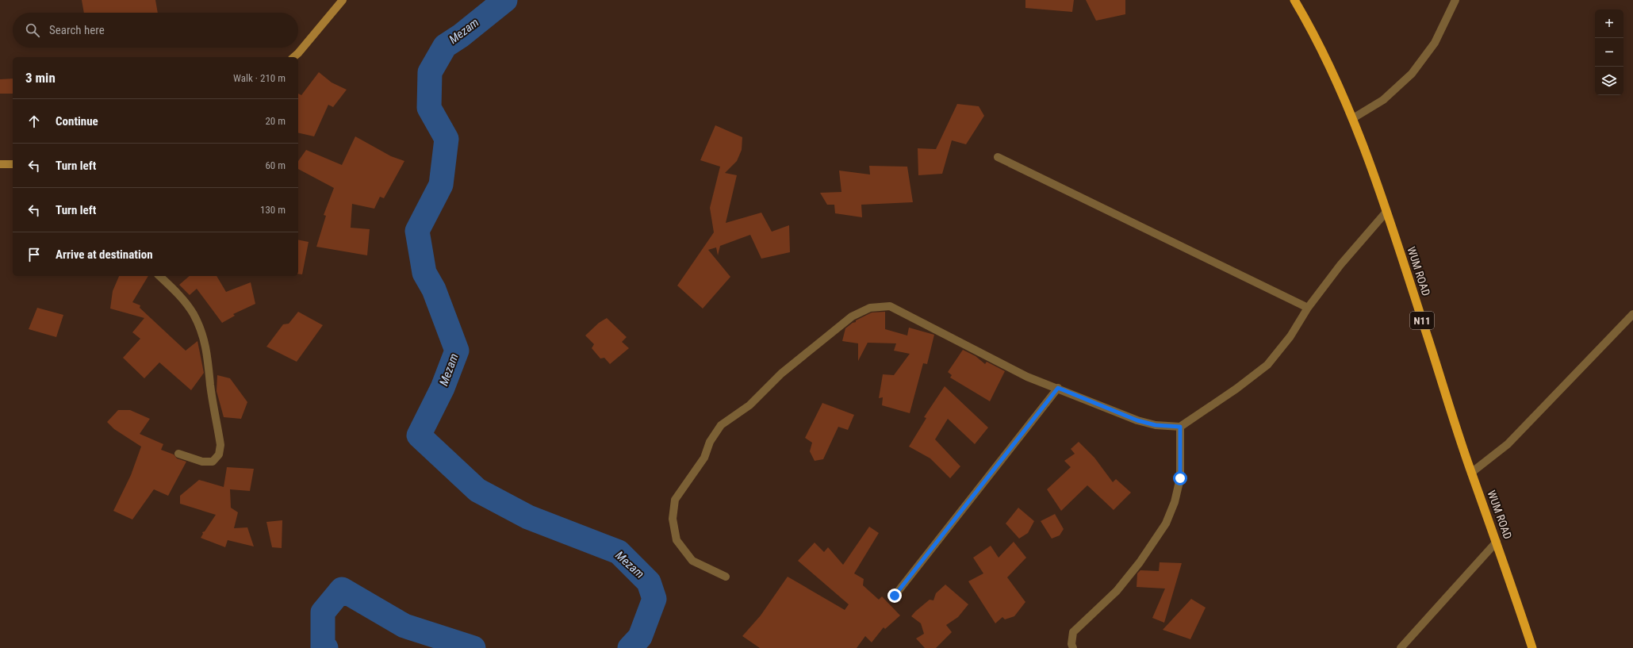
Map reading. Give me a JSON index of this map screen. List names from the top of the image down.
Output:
{
  "streets": {
    "highway": ["WUM ROAD", "N11"]
  },
  "water": ["Mezam"],
  "page": {
    "map_buttons": ["+", "−"],
    "search": "Search here",
    "heading": ["3 min", "Walk · 210 m"],
    "list": [
      ["Continue", "20 m"],
      ["Turn left", "60 m"],
      ["Turn left", "130 m"],
      "Arrive at destination"
    ]
  }
}
